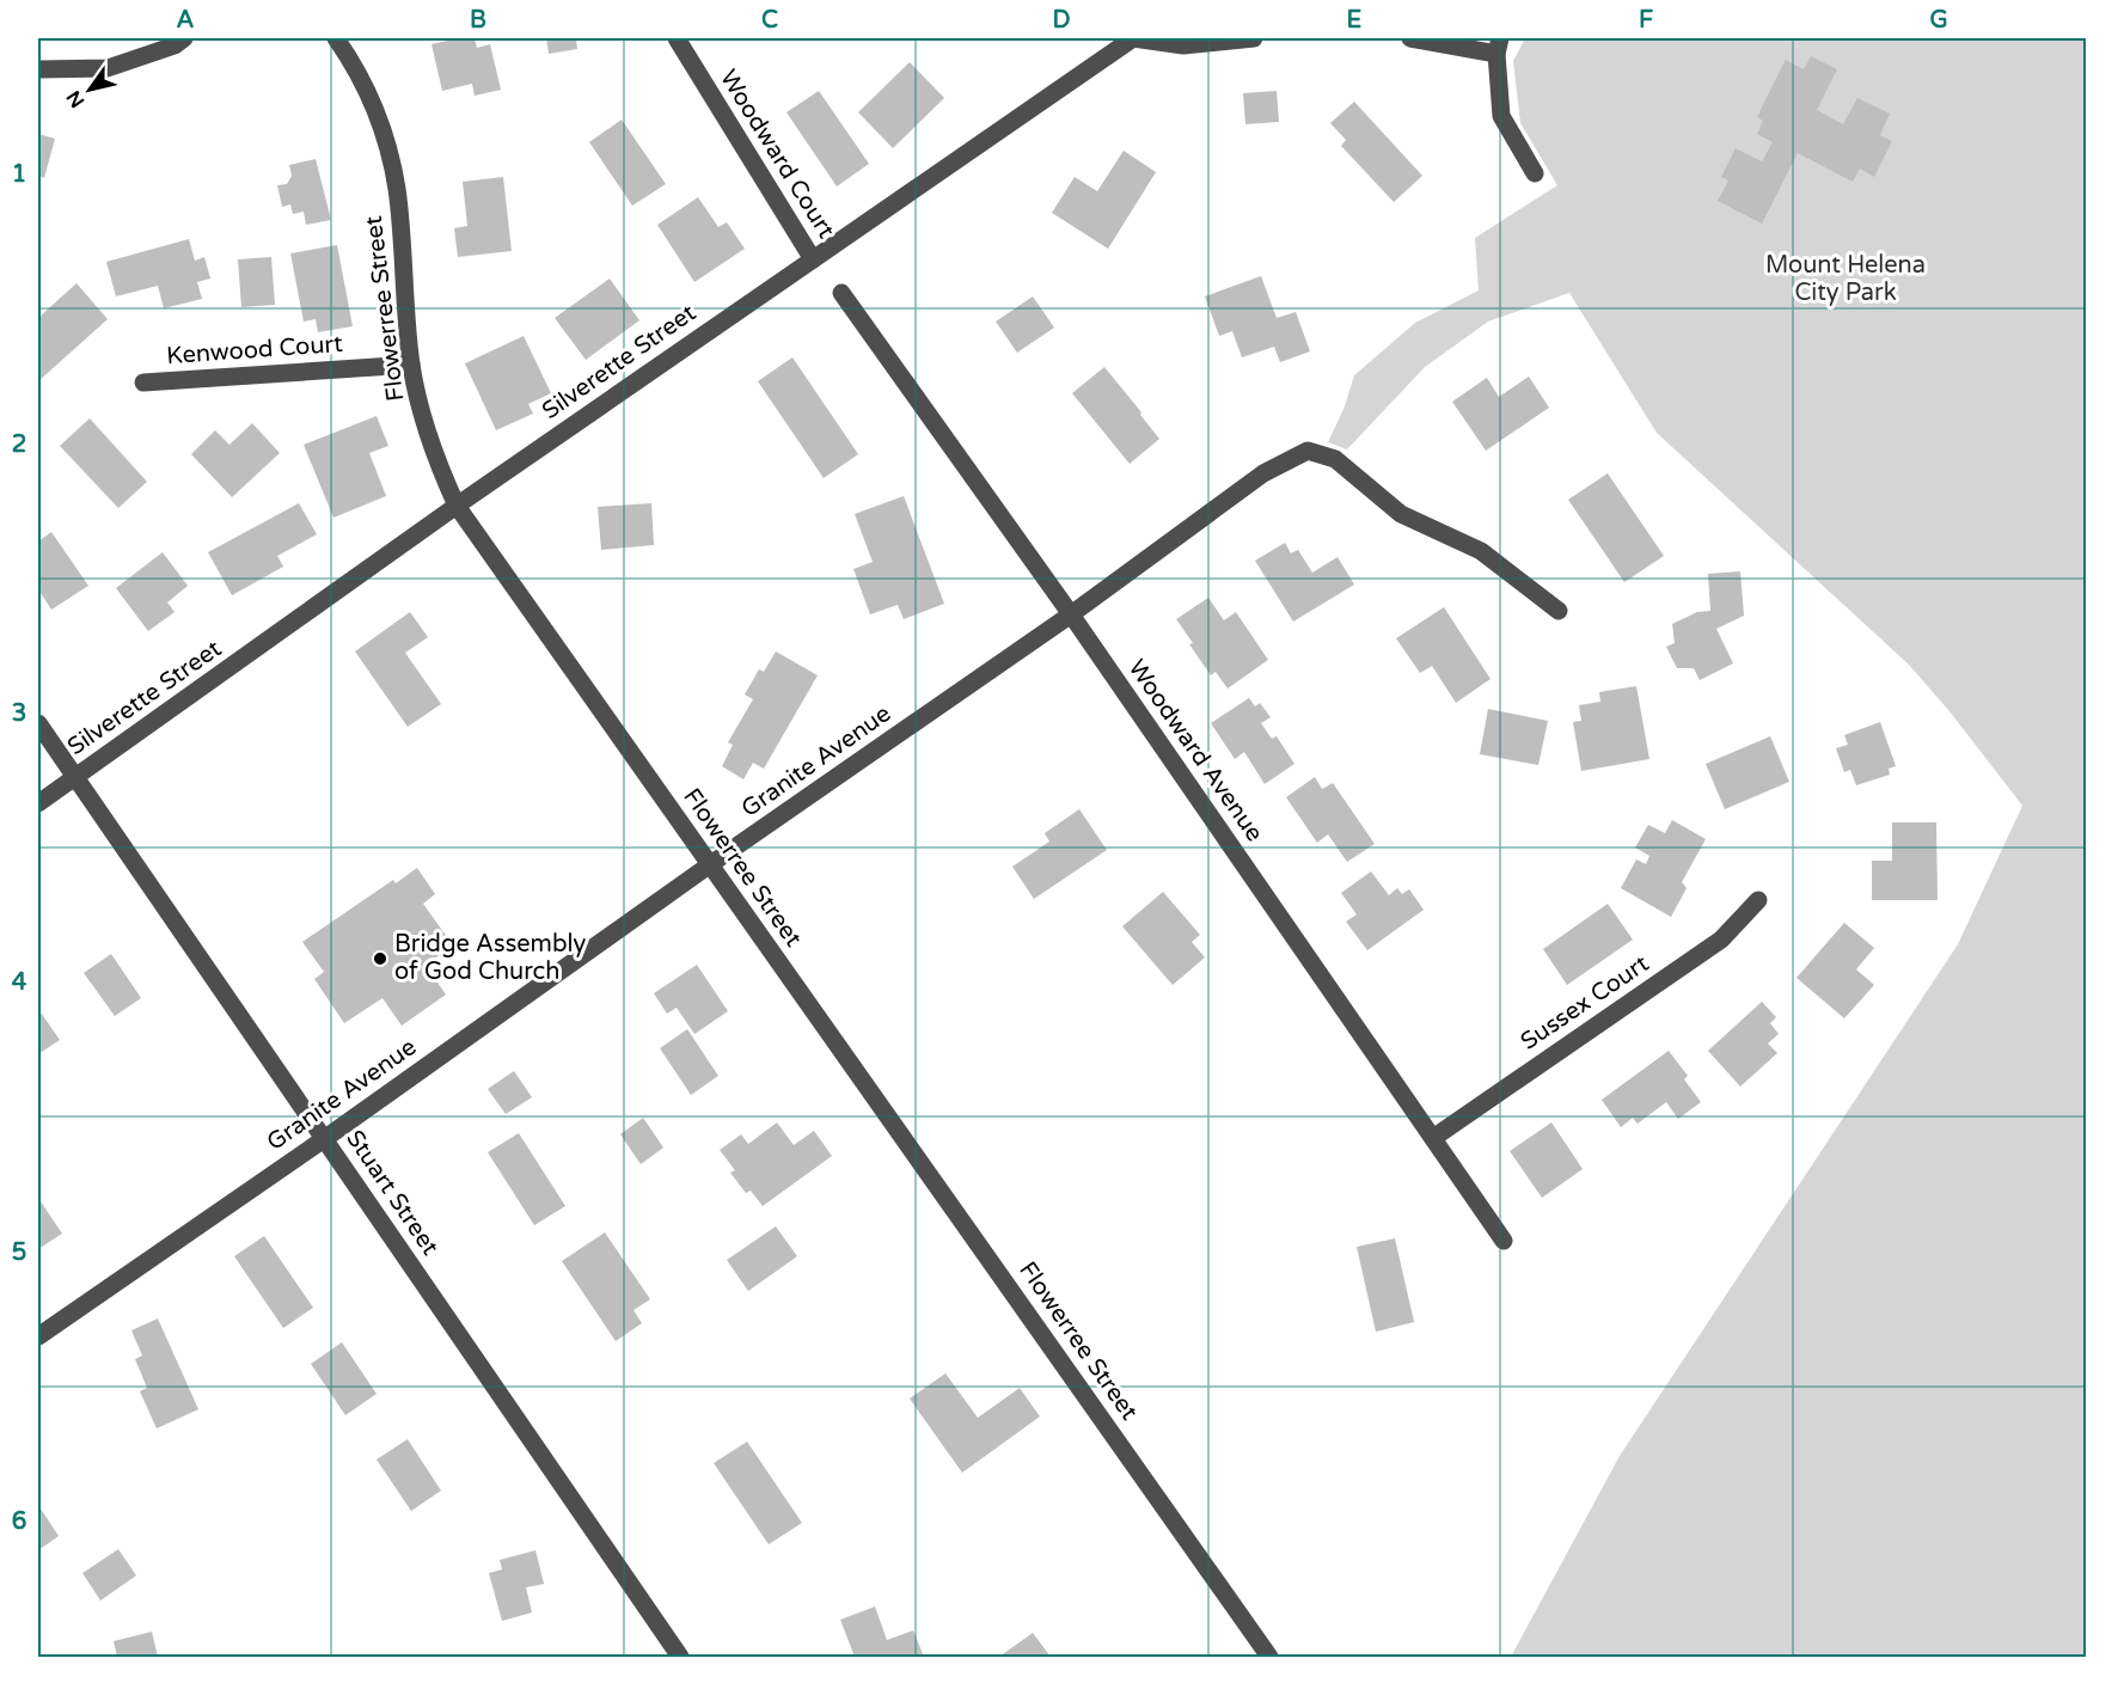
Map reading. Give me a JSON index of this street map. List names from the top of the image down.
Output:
{
  "streets": {
    "street": [
      "Woodward Court",
      "Flowerree Street",
      "Kenwood Court",
      "Silverette Street",
      "Woodward Avenue",
      "Granite Avenue",
      "Sussex Court",
      "Stuart Street"
    ]
  },
  "crossings": [
    ["Woodward Court", "Silverette Street"],
    ["Flowerree Street", "Kenwood Court"],
    ["Flowerree Street", "Silverette Street"],
    ["Flowerree Street", "Granite Avenue"],
    ["Silverette Street", "Stuart Street"],
    ["Woodward Avenue", "Granite Avenue"],
    ["Woodward Avenue", "Sussex Court"],
    ["Granite Avenue", "Stuart Street"]
  ],
  "parks": ["Mount Helena City Park"],
  "places": ["Bridge Assembly of God Church"],
  "north": "bottom left",
  "grid": {
    "columns": [
      "A",
      "B",
      "C",
      "D",
      "E",
      "F",
      "G"
    ],
    "rows": [
      "1",
      "2",
      "3",
      "4",
      "5",
      "6"
    ]
  }
}
